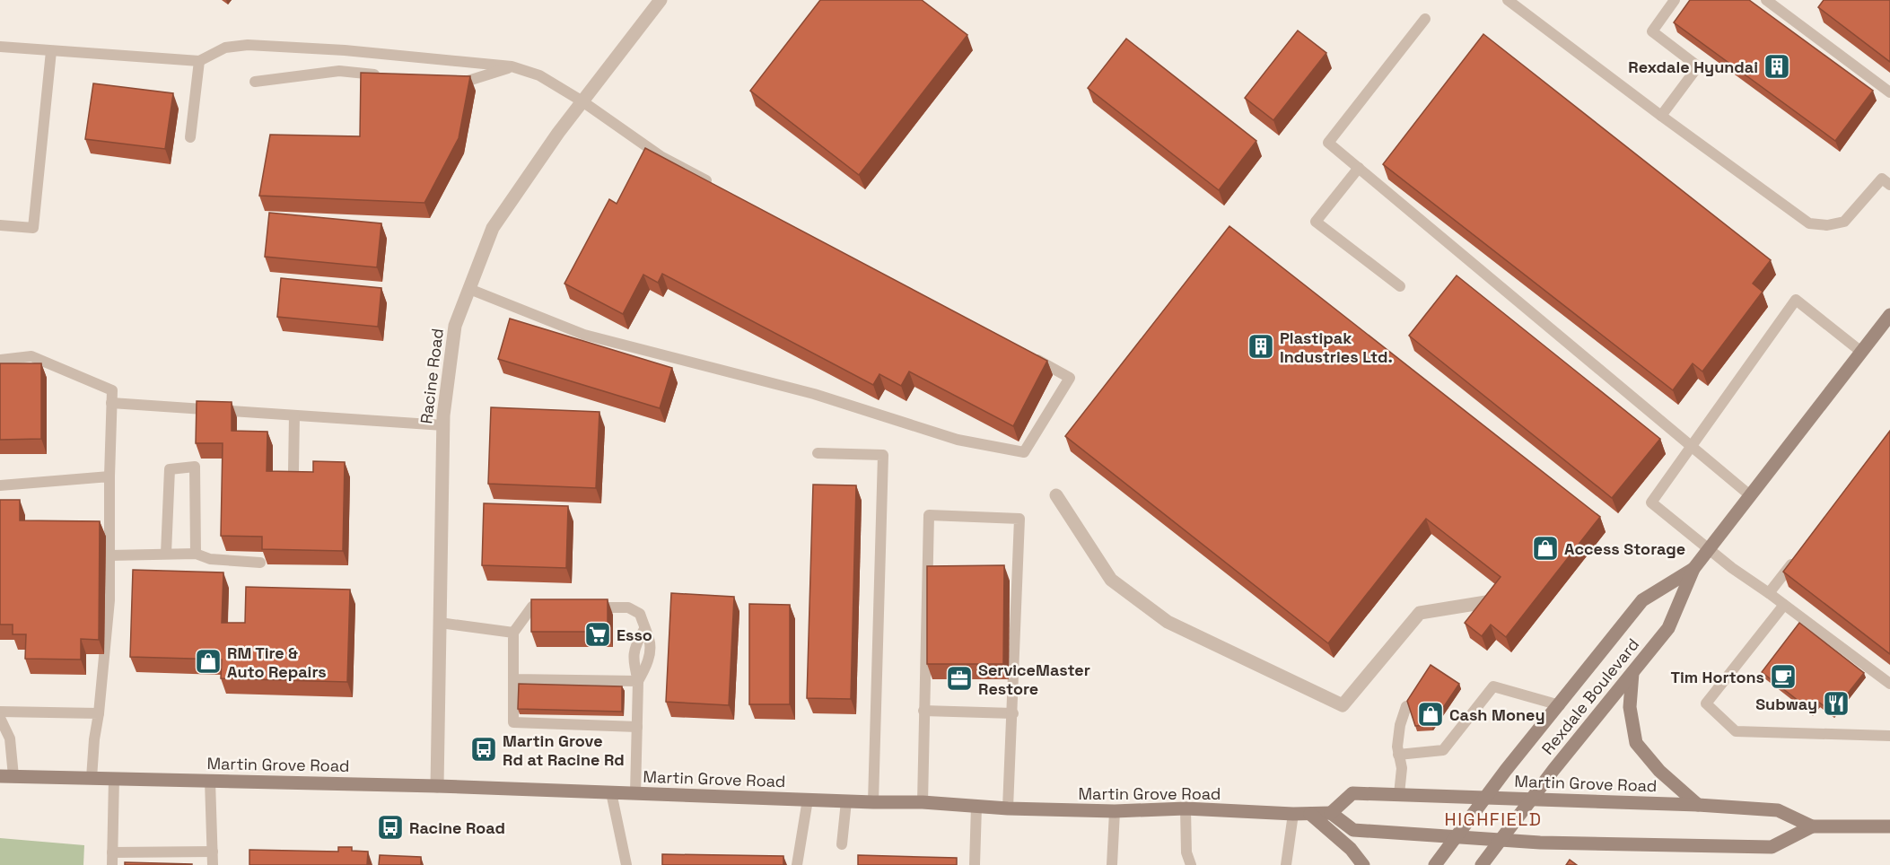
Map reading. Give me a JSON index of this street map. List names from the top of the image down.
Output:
{
  "streets": {
    "main road": ["Rexdale Boulevard", "Martin Grove Road"],
    "street": ["Racine Road"]
  },
  "crossings": [
    ["Racine Road", "Martin Grove Road"],
    ["Rexdale Boulevard", "Martin Grove Road"]
  ],
  "districts": ["HIGHFIELD"],
  "places": {
    "building": ["Rexdale Hyundai", "Plastipak Industries Ltd."],
    "shop": ["Access Storage", "RM Tire & Auto Repairs", "Cash Money"],
    "supermarket": ["Esso"],
    "cafe": ["Tim Hortons"],
    "office": ["ServiceMaster Restore"],
    "restaurant": ["Subway"],
    "bus stop": ["Martin Grove Rd at Racine Rd", "Racine Road"]
  }
}
